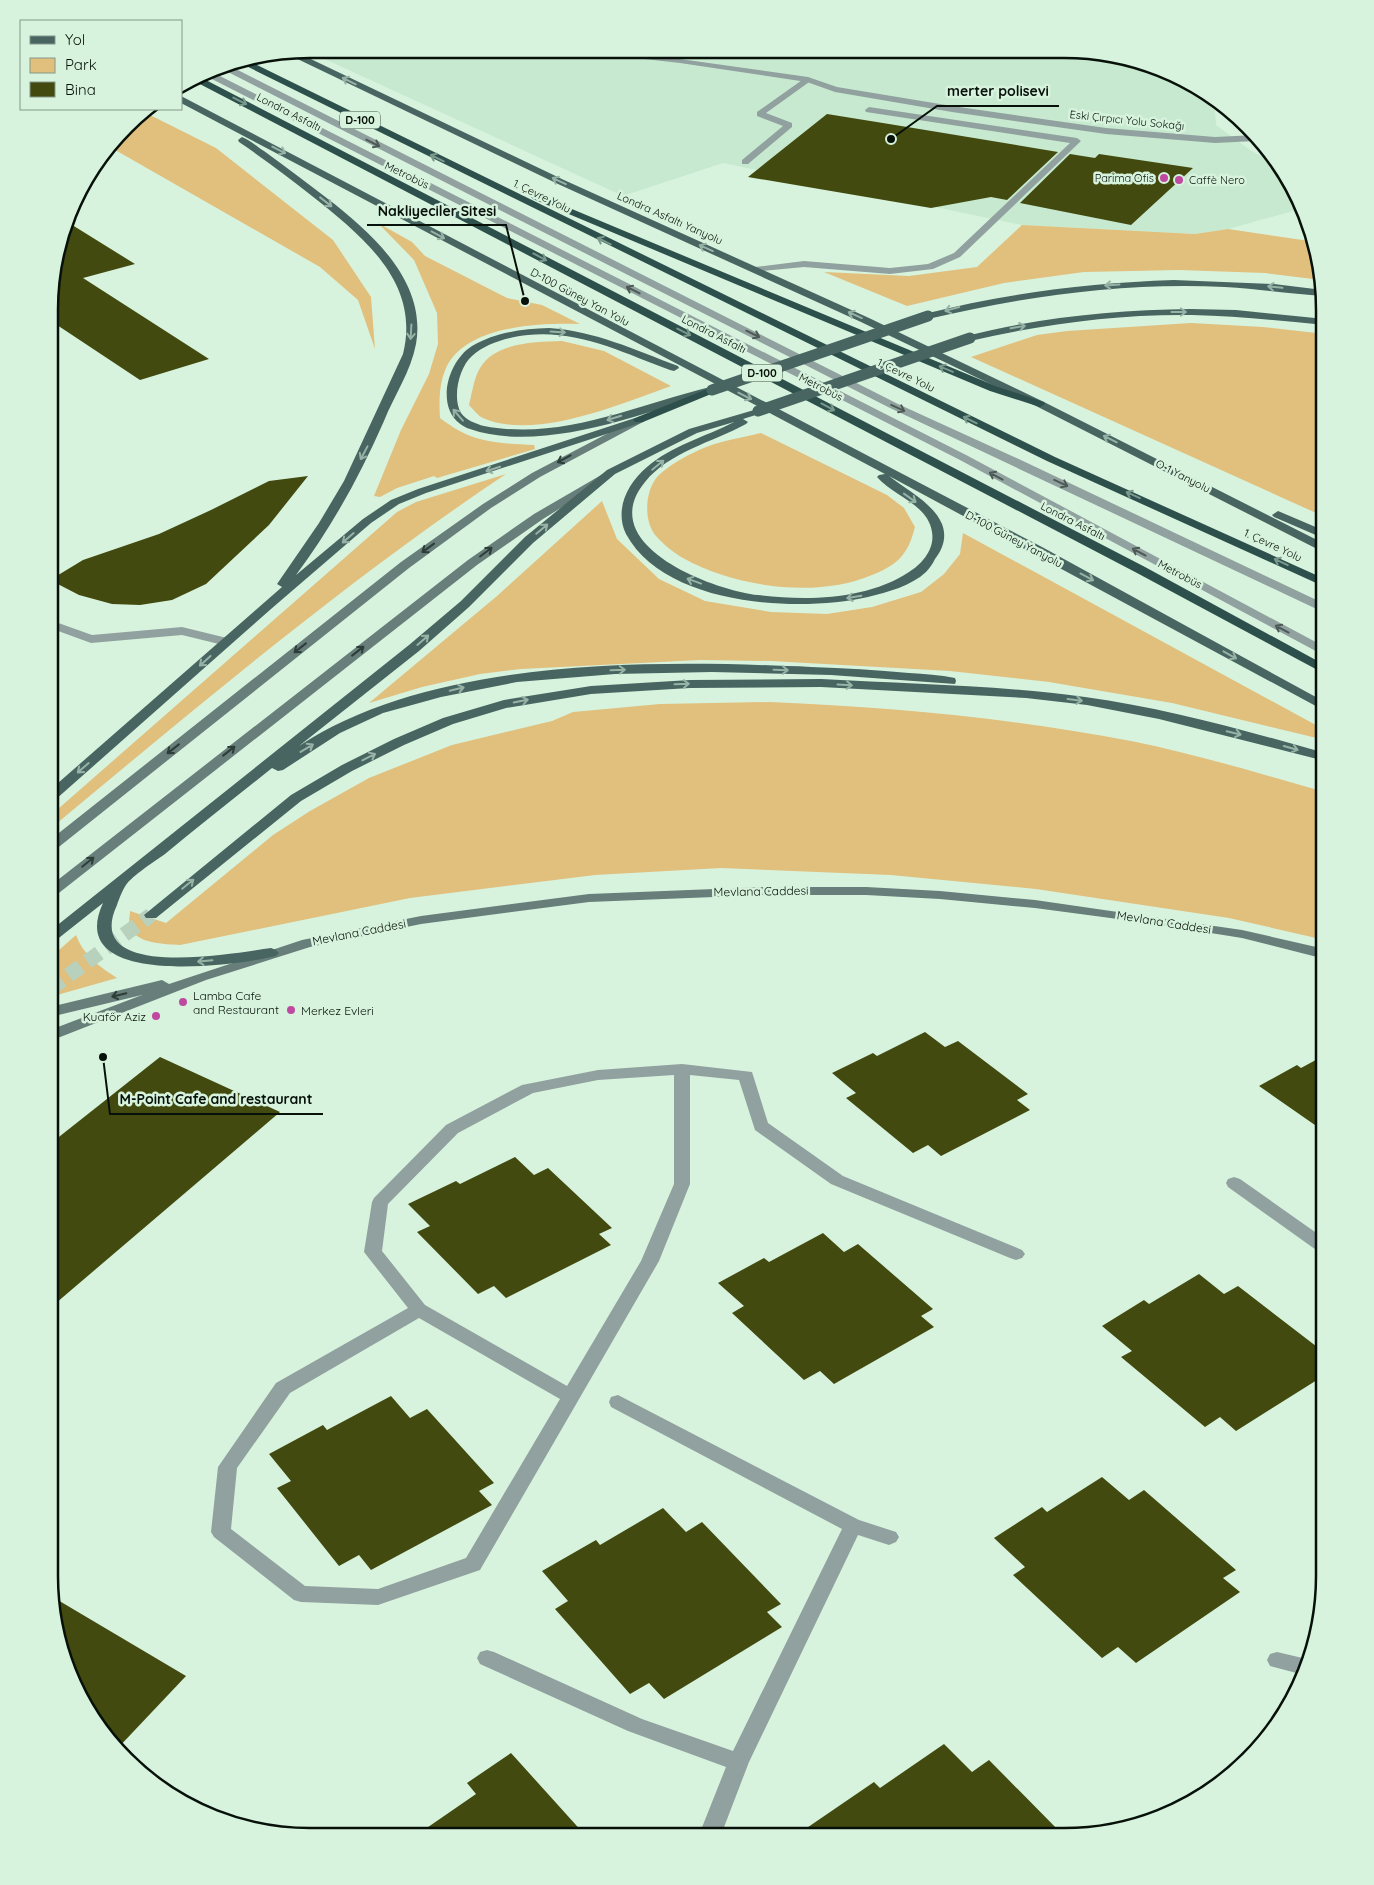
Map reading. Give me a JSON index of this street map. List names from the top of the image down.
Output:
{
  "streets": {
    "highway": ["Londra Asfaltı", "D-100", "1. Çevre Yolu"],
    "main road": [
      "Londra Asfaltı Yanyolu",
      "D-100 Güney Yan Yolu",
      "O-1 Yanyolu",
      "D-100 Güney Yanyolu",
      "Mevlana Caddesi"
    ],
    "street": ["Eski Çırpıcı Yolu Sokağı", "Metrobüs"]
  },
  "crossings": [
    ["Londra Asfaltı", "1. Çevre Yolu"],
    ["Londra Asfaltı Yanyolu", "O-1 Yanyolu"],
    ["D-100 Güney Yan Yolu", "D-100 Güney Yanyolu"]
  ],
  "one_way": ["Londra Asfaltı Yanyolu", "D-100 Güney Yan Yolu", "O-1 Yanyolu"],
  "places": [
    "merter polisevi",
    "Parima Ofis",
    "Caffè Nero",
    "Nakliyeciler Sitesi",
    "Lamba Cafe and Restaurant",
    "Merkez Evleri",
    "Kuaför Aziz",
    "M-Point Cafe and restaurant"
  ],
  "legend": ["Yol", "Park", "Bina"]
}
